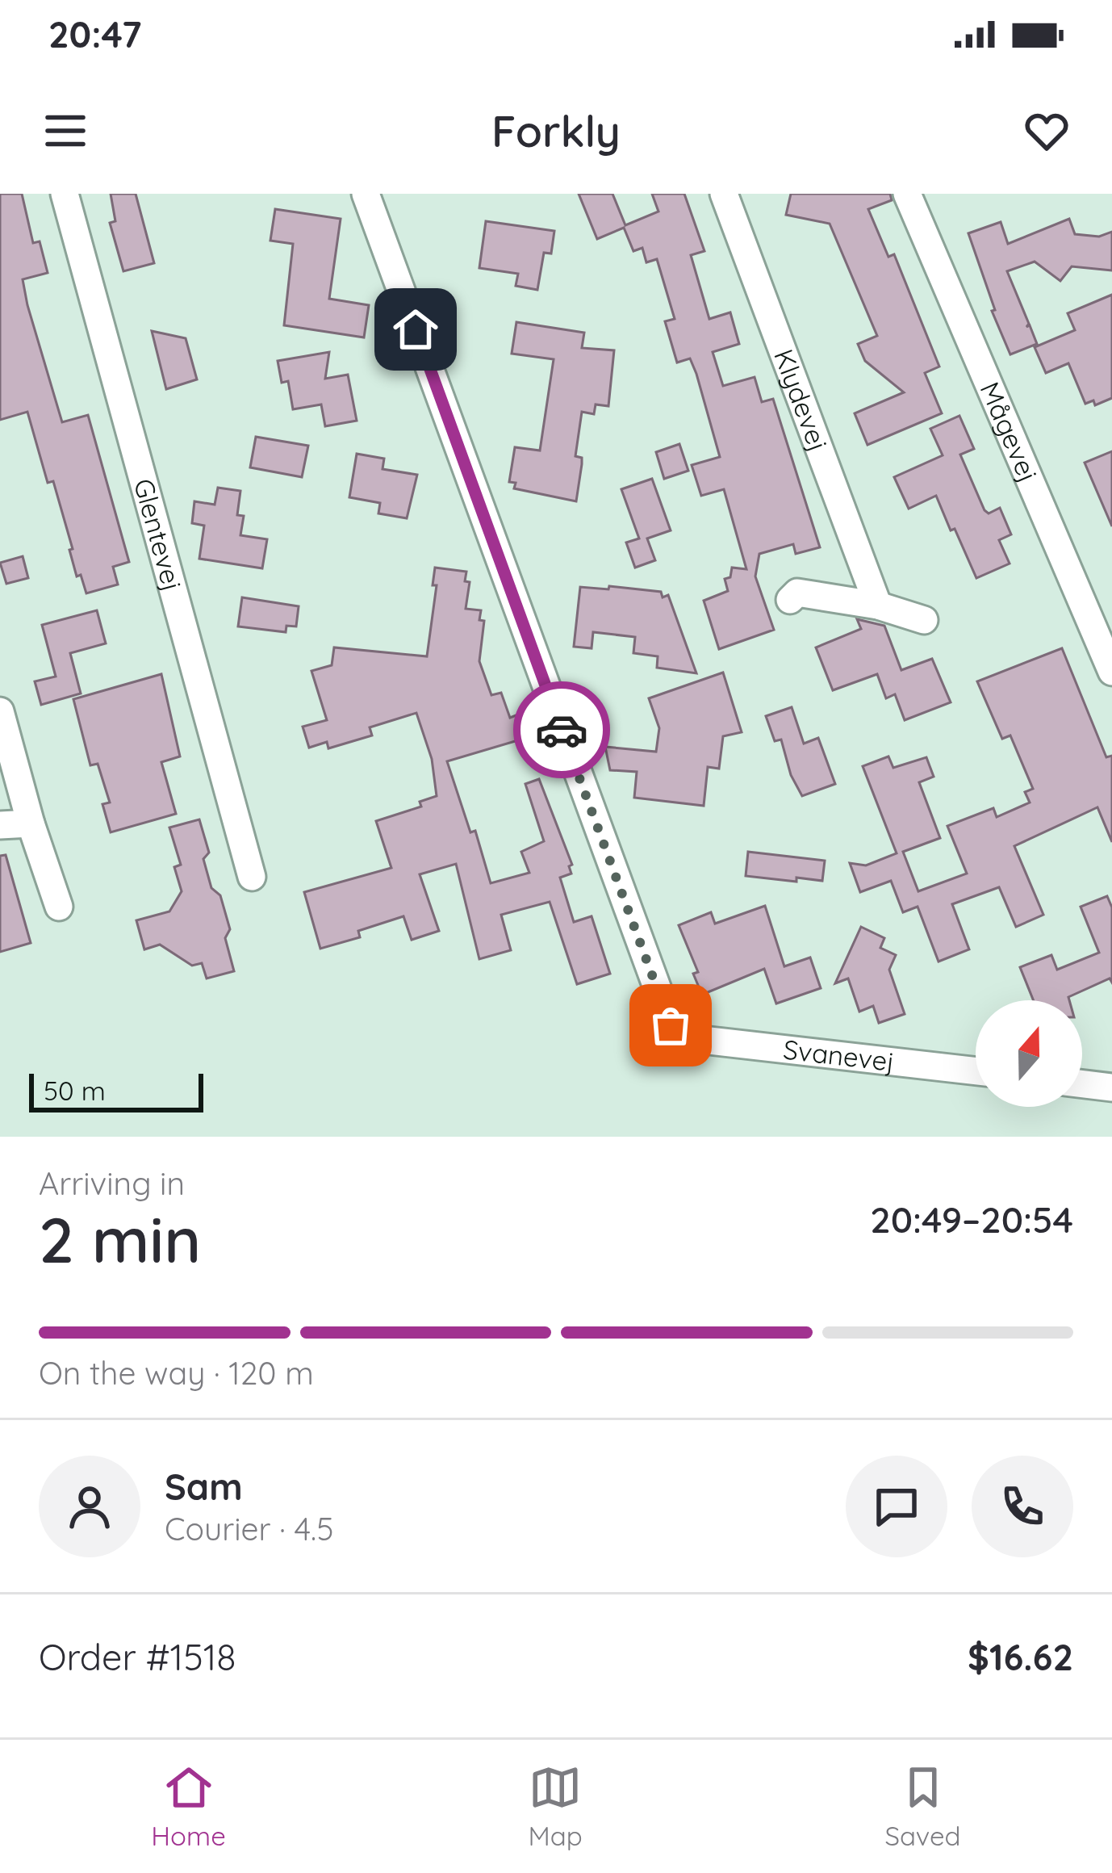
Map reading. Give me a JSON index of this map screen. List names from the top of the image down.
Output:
{
  "streets": {
    "street": [
      "Klydevej",
      "Mågevej",
      "Glentevej",
      "Svanevej"
    ]
  },
  "scale_bar": "50 m",
  "north": "top",
  "page": {
    "status": "20:47",
    "header": "Forkly",
    "scale": "50 m",
    "heading": ["2 min", "Arriving in", "20:49–20:54"],
    "panel": [
      "Sam",
      "Courier · 4.5",
      "Order #1518",
      "$16.62"
    ],
    "bar": "On the way · 120 m",
    "tabs": ["Home", "Map", "Saved"]
  }
}
